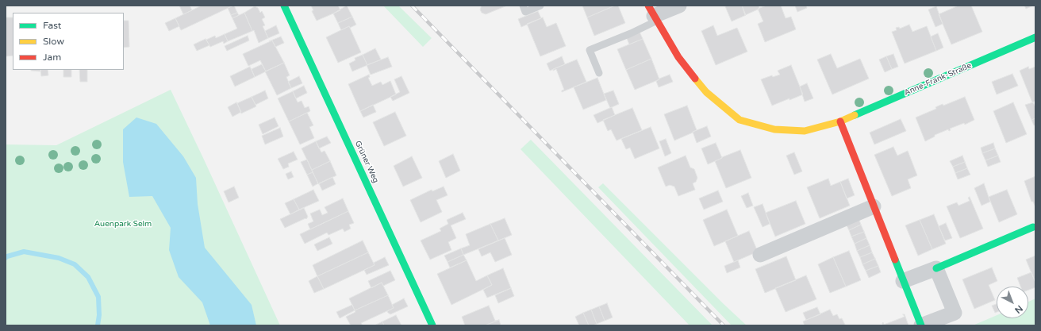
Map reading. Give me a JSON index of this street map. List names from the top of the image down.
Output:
{
  "streets": {
    "street": ["Anne-Frank-Straße", "Grüner Weg"]
  },
  "parks": ["Auenpark Selm"],
  "legend": ["Fast", "Slow", "Jam"],
  "north": "bottom right"
}
